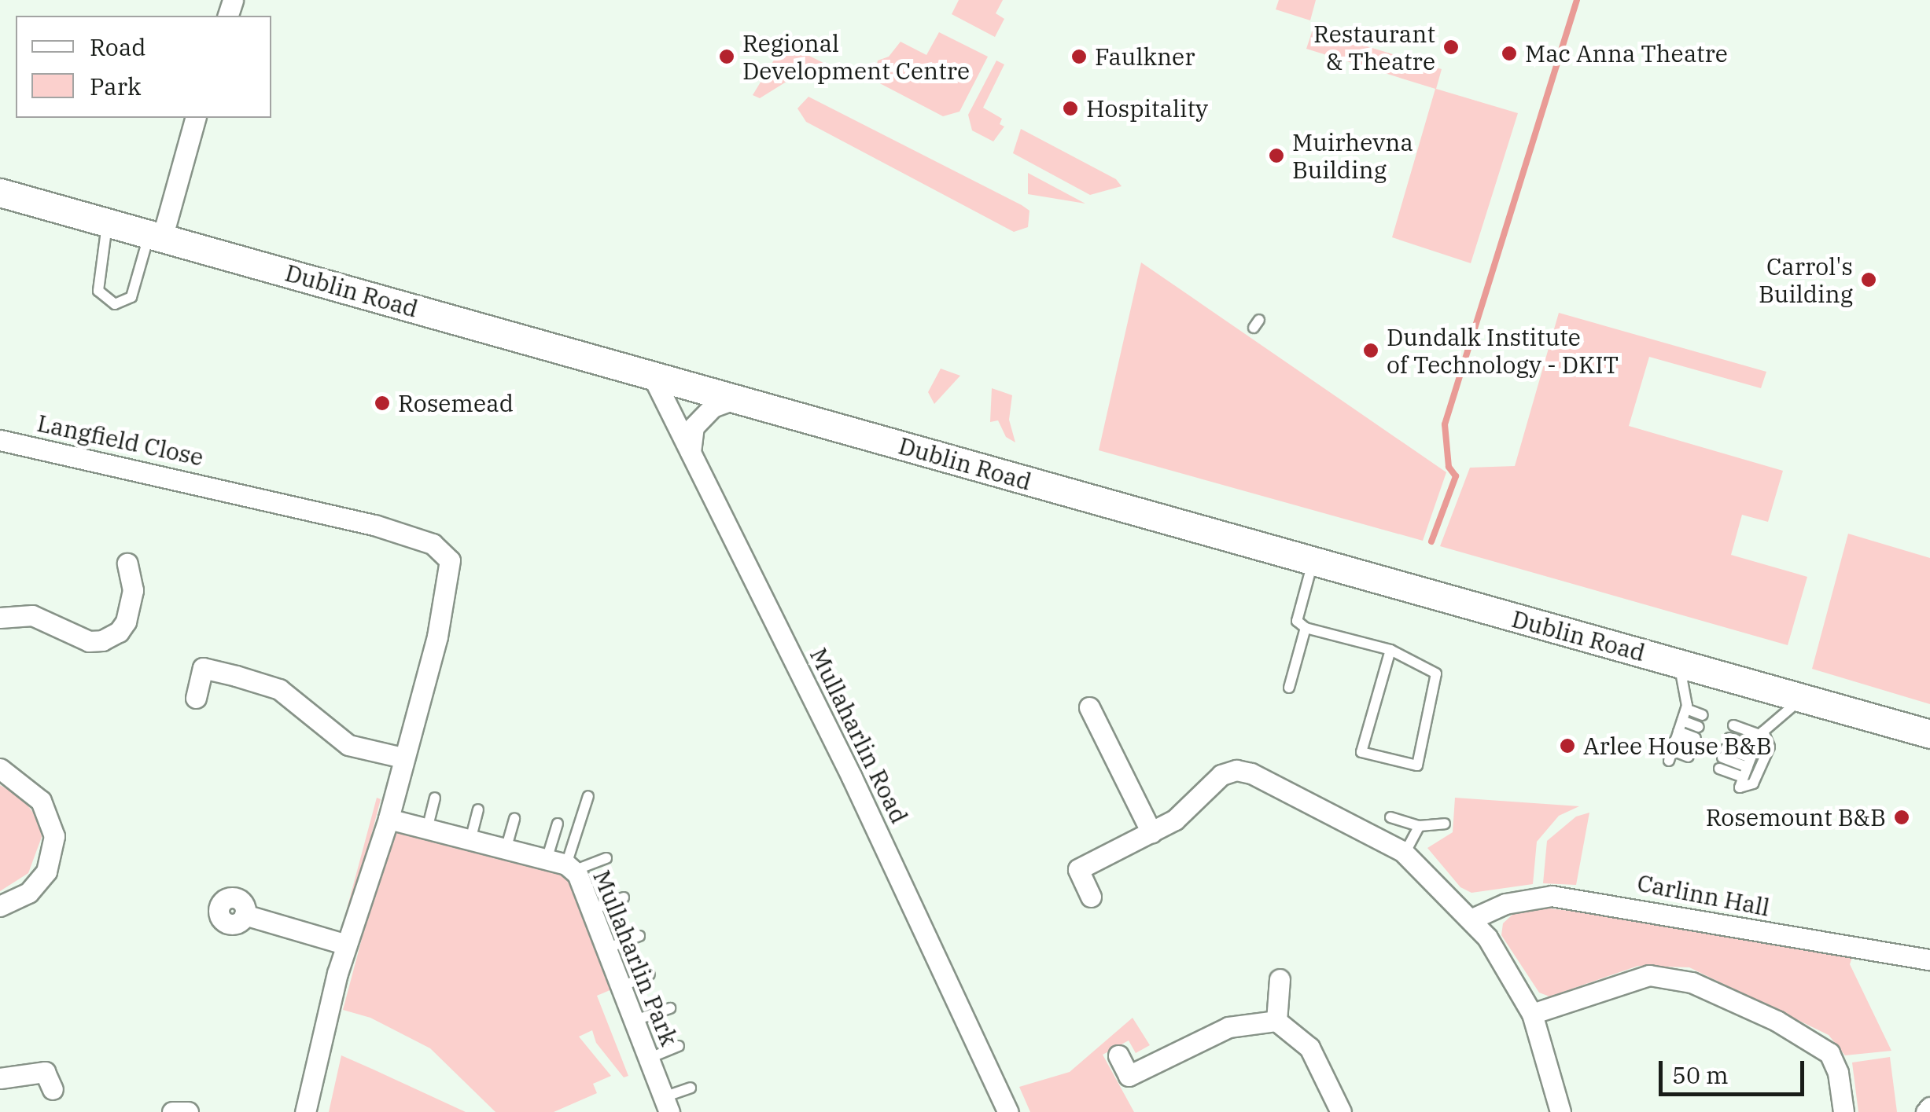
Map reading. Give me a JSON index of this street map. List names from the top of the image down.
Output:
{
  "streets": {
    "main road": ["Dublin Road"],
    "street": [
      "Langfield Close",
      "Mullaharlin Road",
      "Carlinn Hall",
      "Mullaharlin Park"
    ]
  },
  "crossings": [
    ["Dublin Road", "Mullaharlin Road"]
  ],
  "places": [
    "Restaurant & Theatre",
    "Mac Anna Theatre",
    "Regional Development Centre",
    "Faulkner",
    "Hospitality",
    "Muirhevna Building",
    "Carrol's Building",
    "Dundalk Institute of Technology - DKIT",
    "Rosemead",
    "Arlee House B&B",
    "Rosemount B&B"
  ],
  "legend": ["Road", "Park"],
  "scale_bar": "50 m"
}
